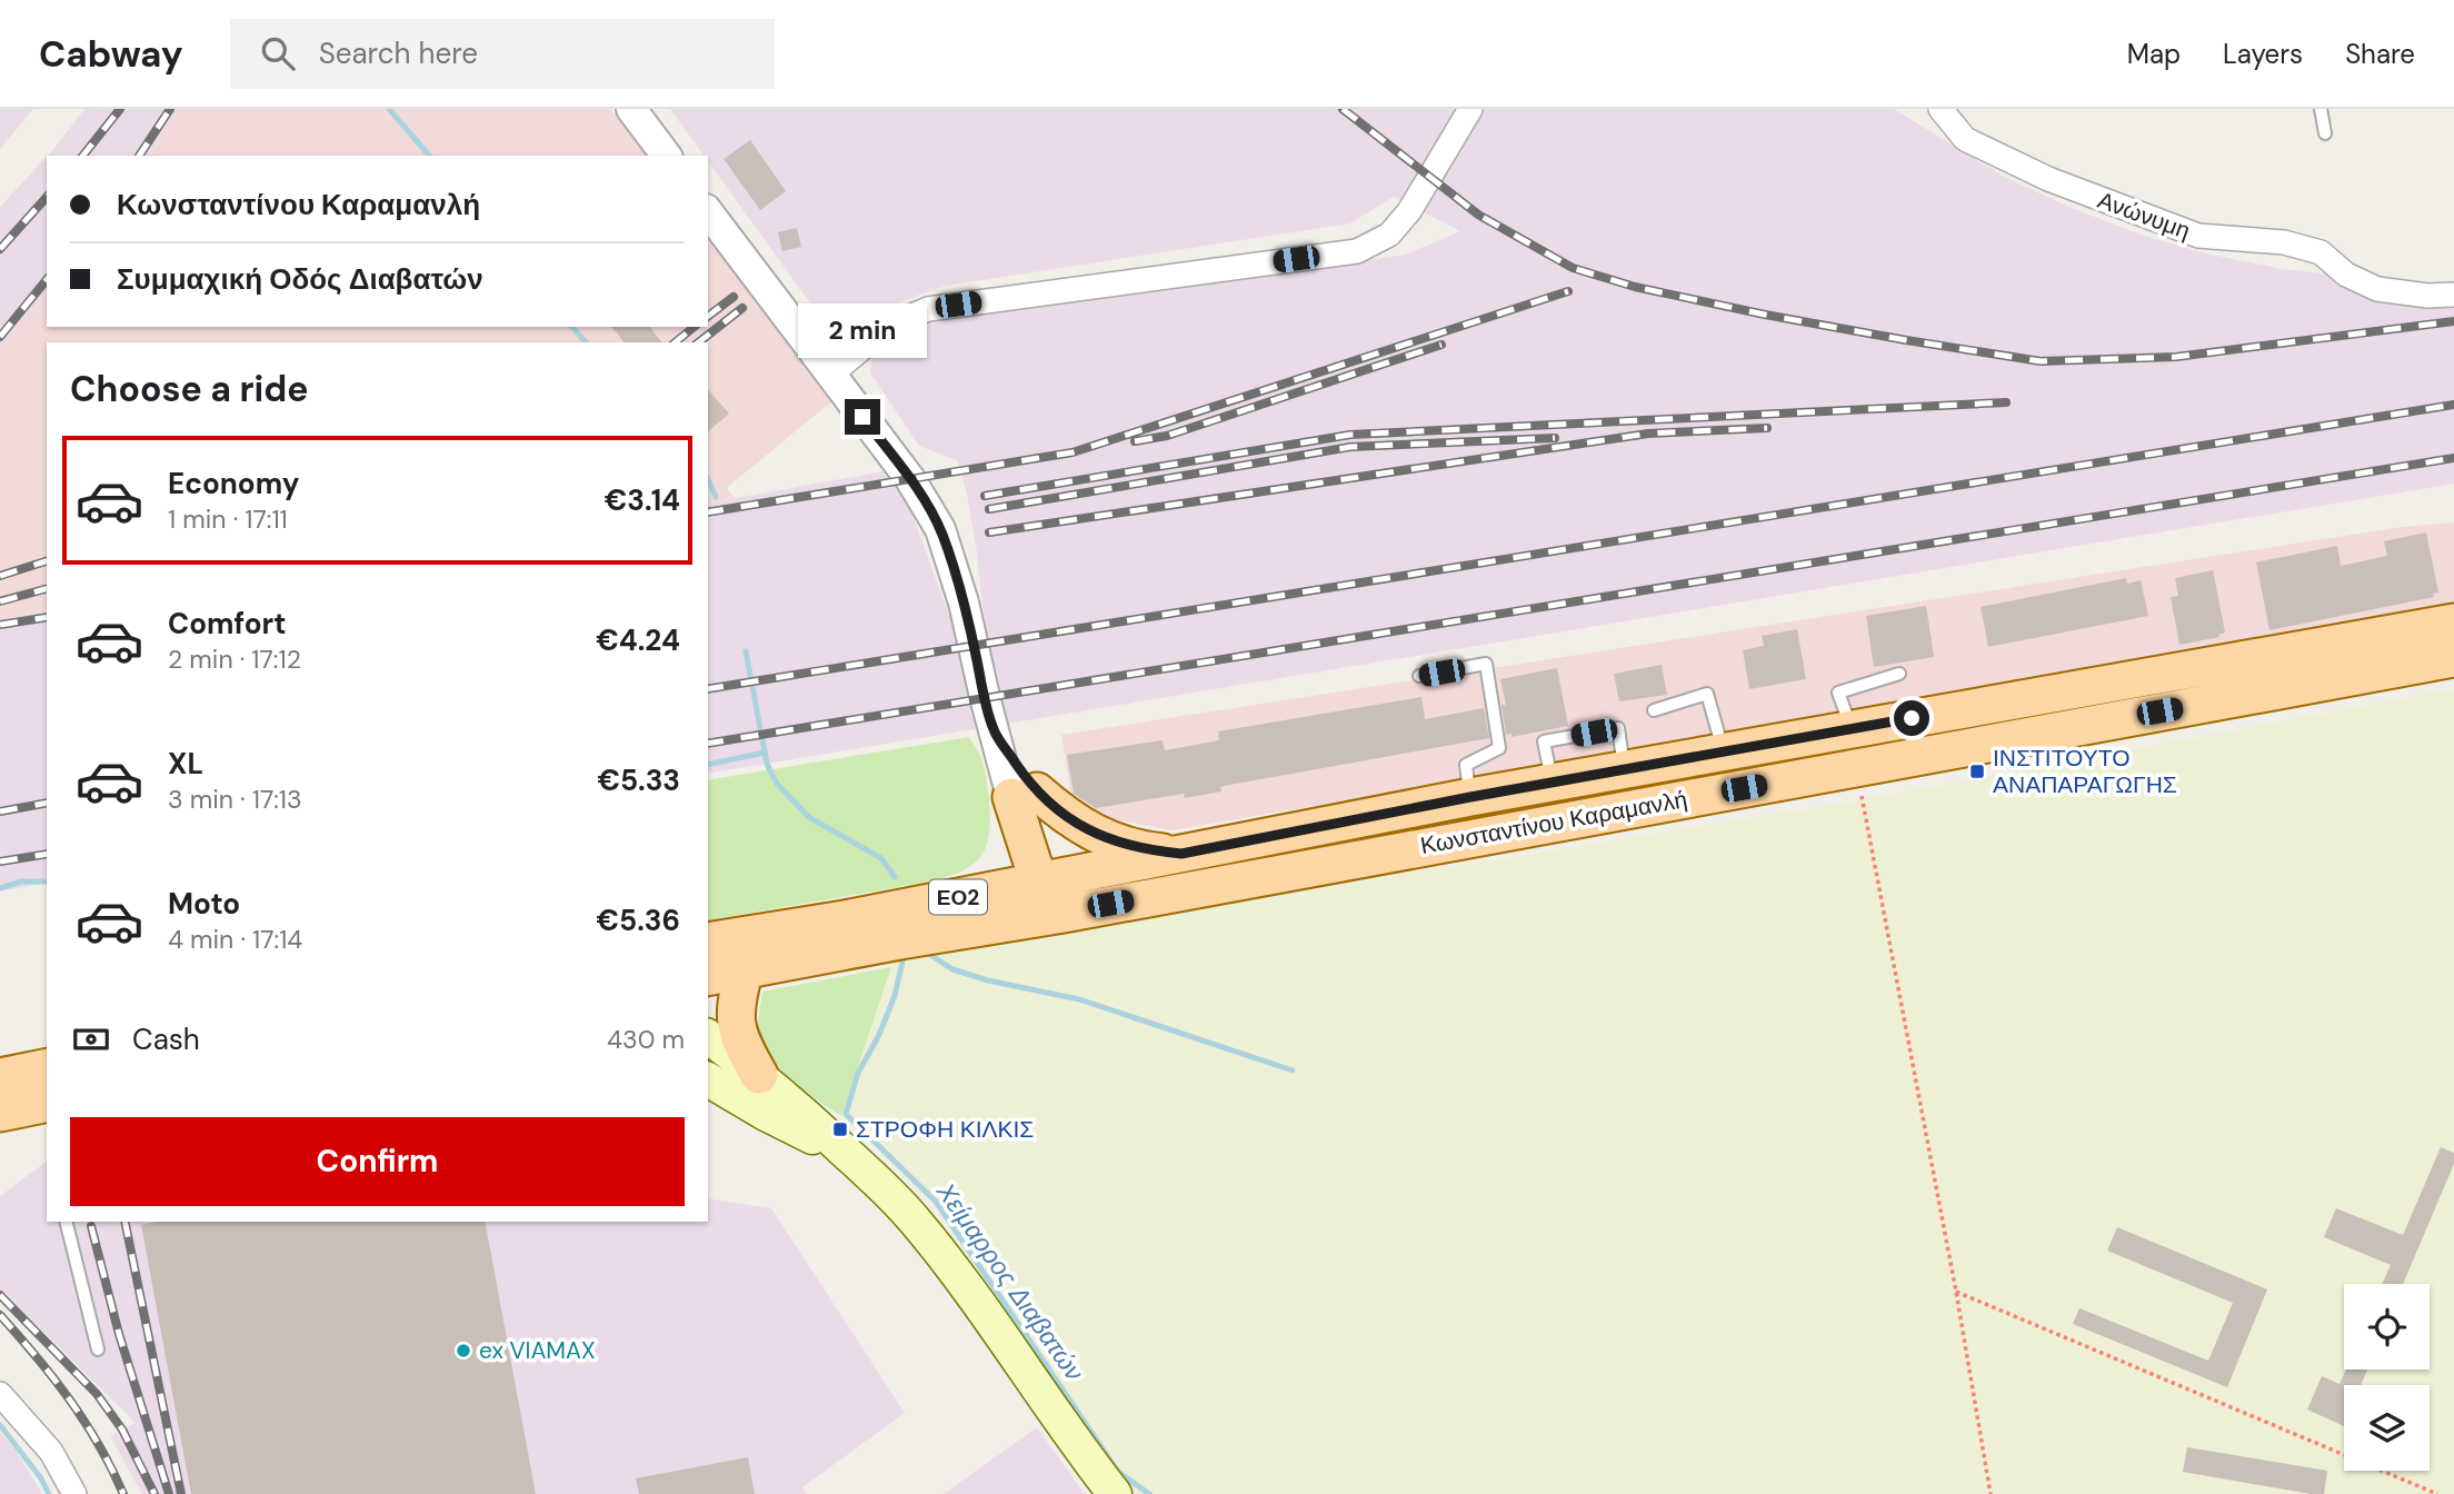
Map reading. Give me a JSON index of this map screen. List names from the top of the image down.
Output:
{
  "streets": {
    "main road": ["Κωνσταντίνου Καραμανλή", "ΕΟ2"],
    "street": ["Ανώνυμη"]
  },
  "crossings": [
    ["Κωνσταντίνου Καραμανλή", "ΕΟ2"]
  ],
  "water": ["Χείμαρρος Διαβατών"],
  "places": {
    "transit": ["ΙΝΣΤΙΤΟΥΤΟ ΑΝΑΠΑΡΑΓΩΓΗΣ", "ΣΤΡΟΦΗ ΚΙΛΚΙΣ"],
    "other": ["ex VIAMAX"]
  },
  "page": {
    "header": "Cabway",
    "search": "Search here",
    "nav": ["Map", "Layers", "Share"],
    "banner": ["Κωνσταντίνου Καραμανλή", "Συμμαχική Οδός Διαβατών"],
    "bubble": "2 min",
    "heading": "Choose a ride",
    "list": [
      {
        "name": "Economy",
        "note": "1 min · 17:11",
        "value": "€3.14"
      },
      {
        "name": "Comfort",
        "note": "2 min · 17:12",
        "value": "€4.24"
      },
      {
        "name": "XL",
        "note": "3 min · 17:13",
        "value": "€5.33"
      },
      {
        "name": "Moto",
        "note": "4 min · 17:14",
        "value": "€5.36"
      }
    ],
    "pay": ["Cash", "430 m"],
    "buttons": "Confirm"
  }
}
